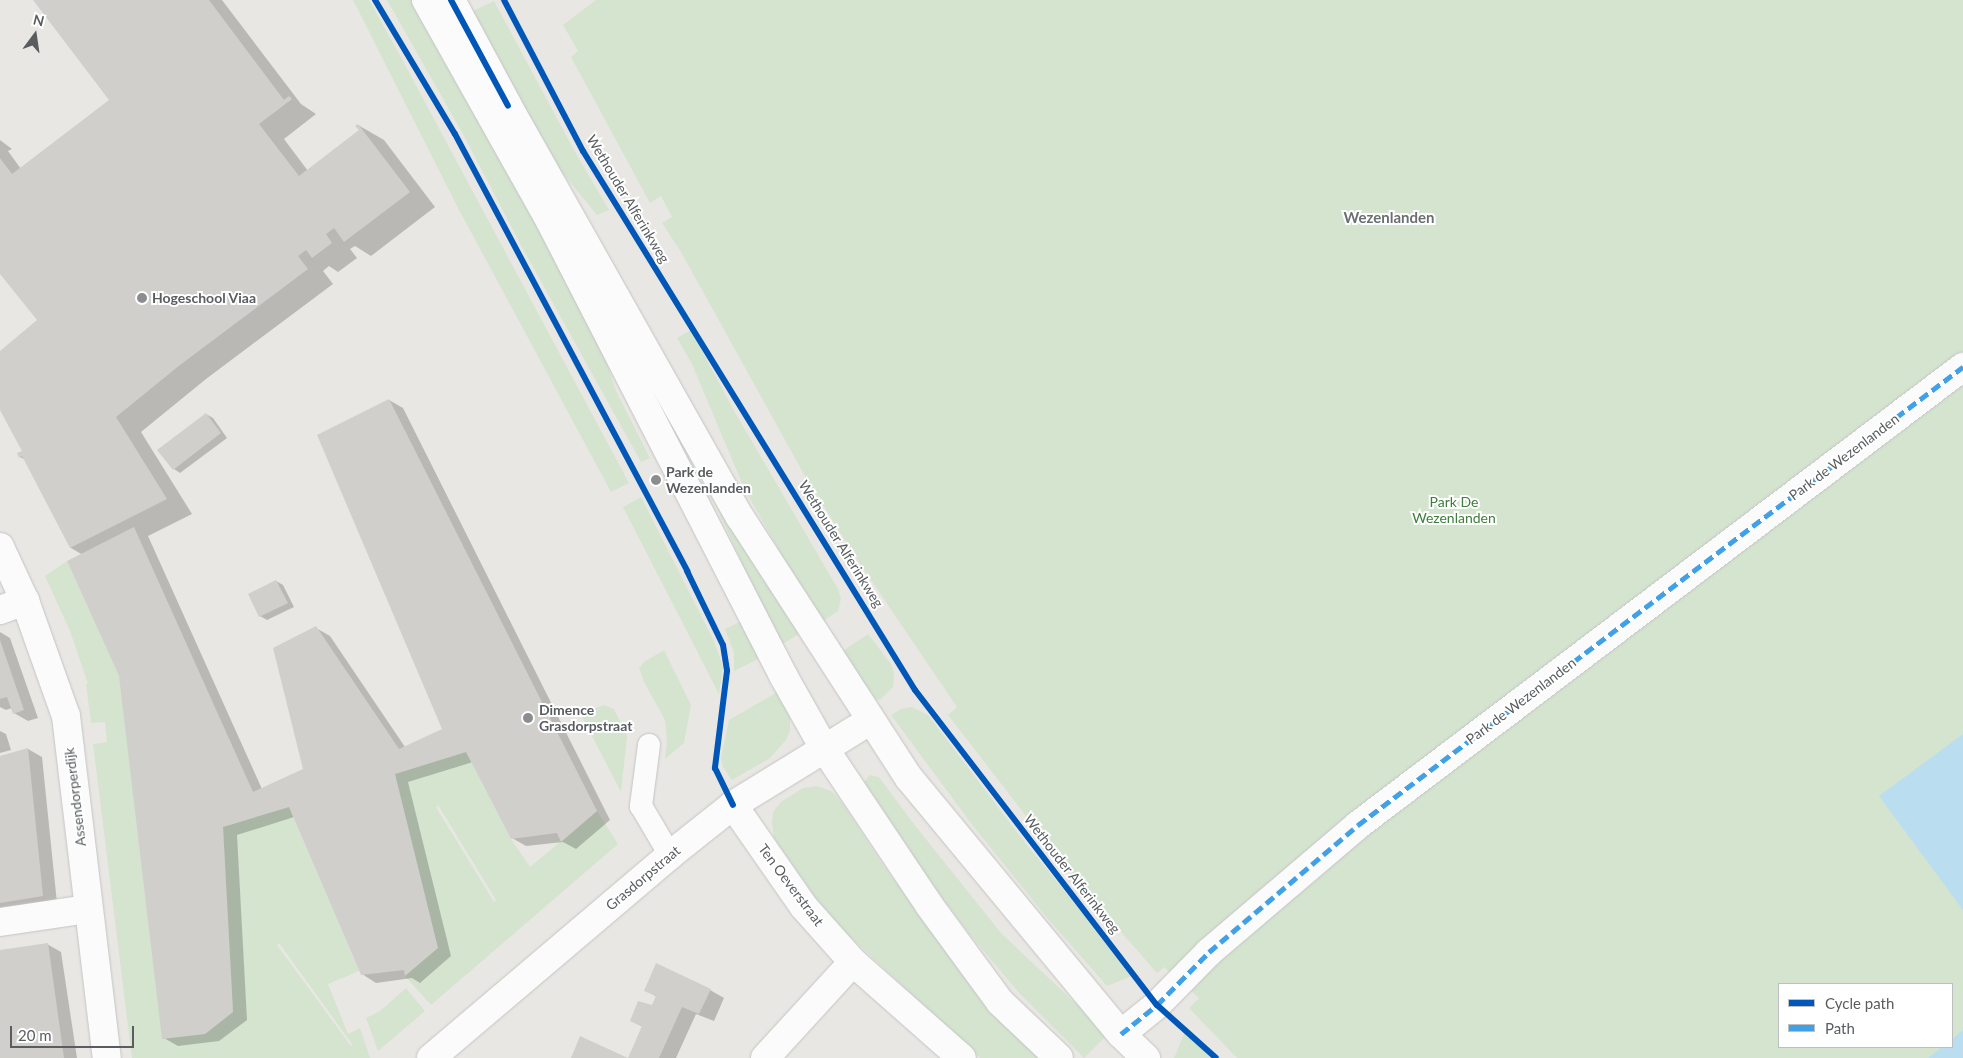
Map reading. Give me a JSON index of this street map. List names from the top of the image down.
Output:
{
  "streets": {
    "street": [
      "Park de Wezenlanden",
      "Assendorperdijk",
      "Grasdorpstraat",
      "Ten Oeverstraat"
    ],
    "cycle path": ["Wethouder Alferinkweg"]
  },
  "crossings": [
    ["Grasdorpstraat", "Ten Oeverstraat"]
  ],
  "districts": ["Wezenlanden"],
  "parks": ["Park De Wezenlanden"],
  "places": ["Hogeschool Viaa", "Park de Wezenlanden", "Dimence Grasdorpstraat"],
  "legend": ["Cycle path", "Path"],
  "scale_bar": "20 m",
  "north": "top"
}
